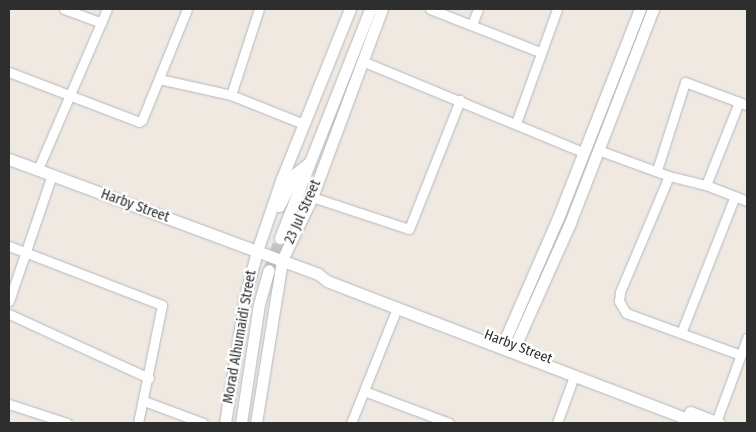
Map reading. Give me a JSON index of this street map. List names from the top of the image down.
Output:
{
  "streets": {
    "street": ["Harby Street", "23 Jul Street", "Morad Alhumaidi Street"]
  },
  "crossings": [
    ["Harby Street", "23 Jul Street"],
    ["Harby Street", "Morad Alhumaidi Street"],
    ["23 Jul Street", "Morad Alhumaidi Street"]
  ]
}
